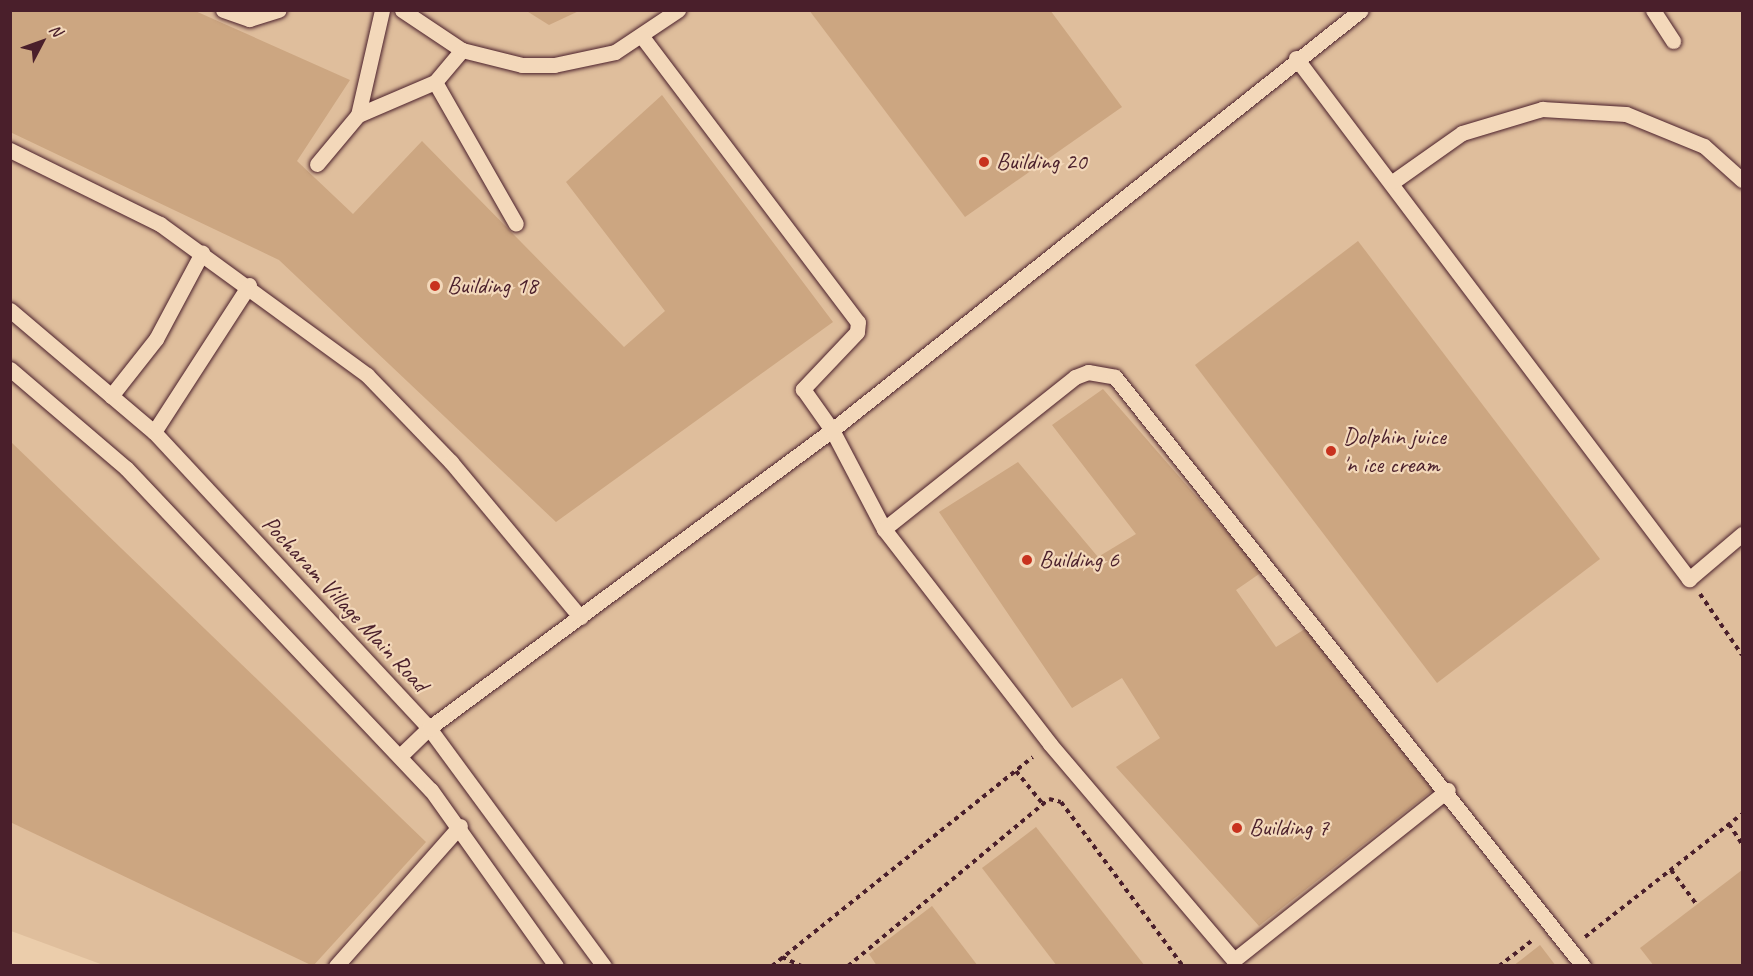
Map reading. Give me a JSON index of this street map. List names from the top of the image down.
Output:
{
  "streets": {
    "lane": ["Pocharam Village Main Road"]
  },
  "places": [
    "Building 20",
    "Building 18",
    "Dolphin juice 'n ice cream",
    "Building 6",
    "Building 7"
  ],
  "north": "top right"
}
